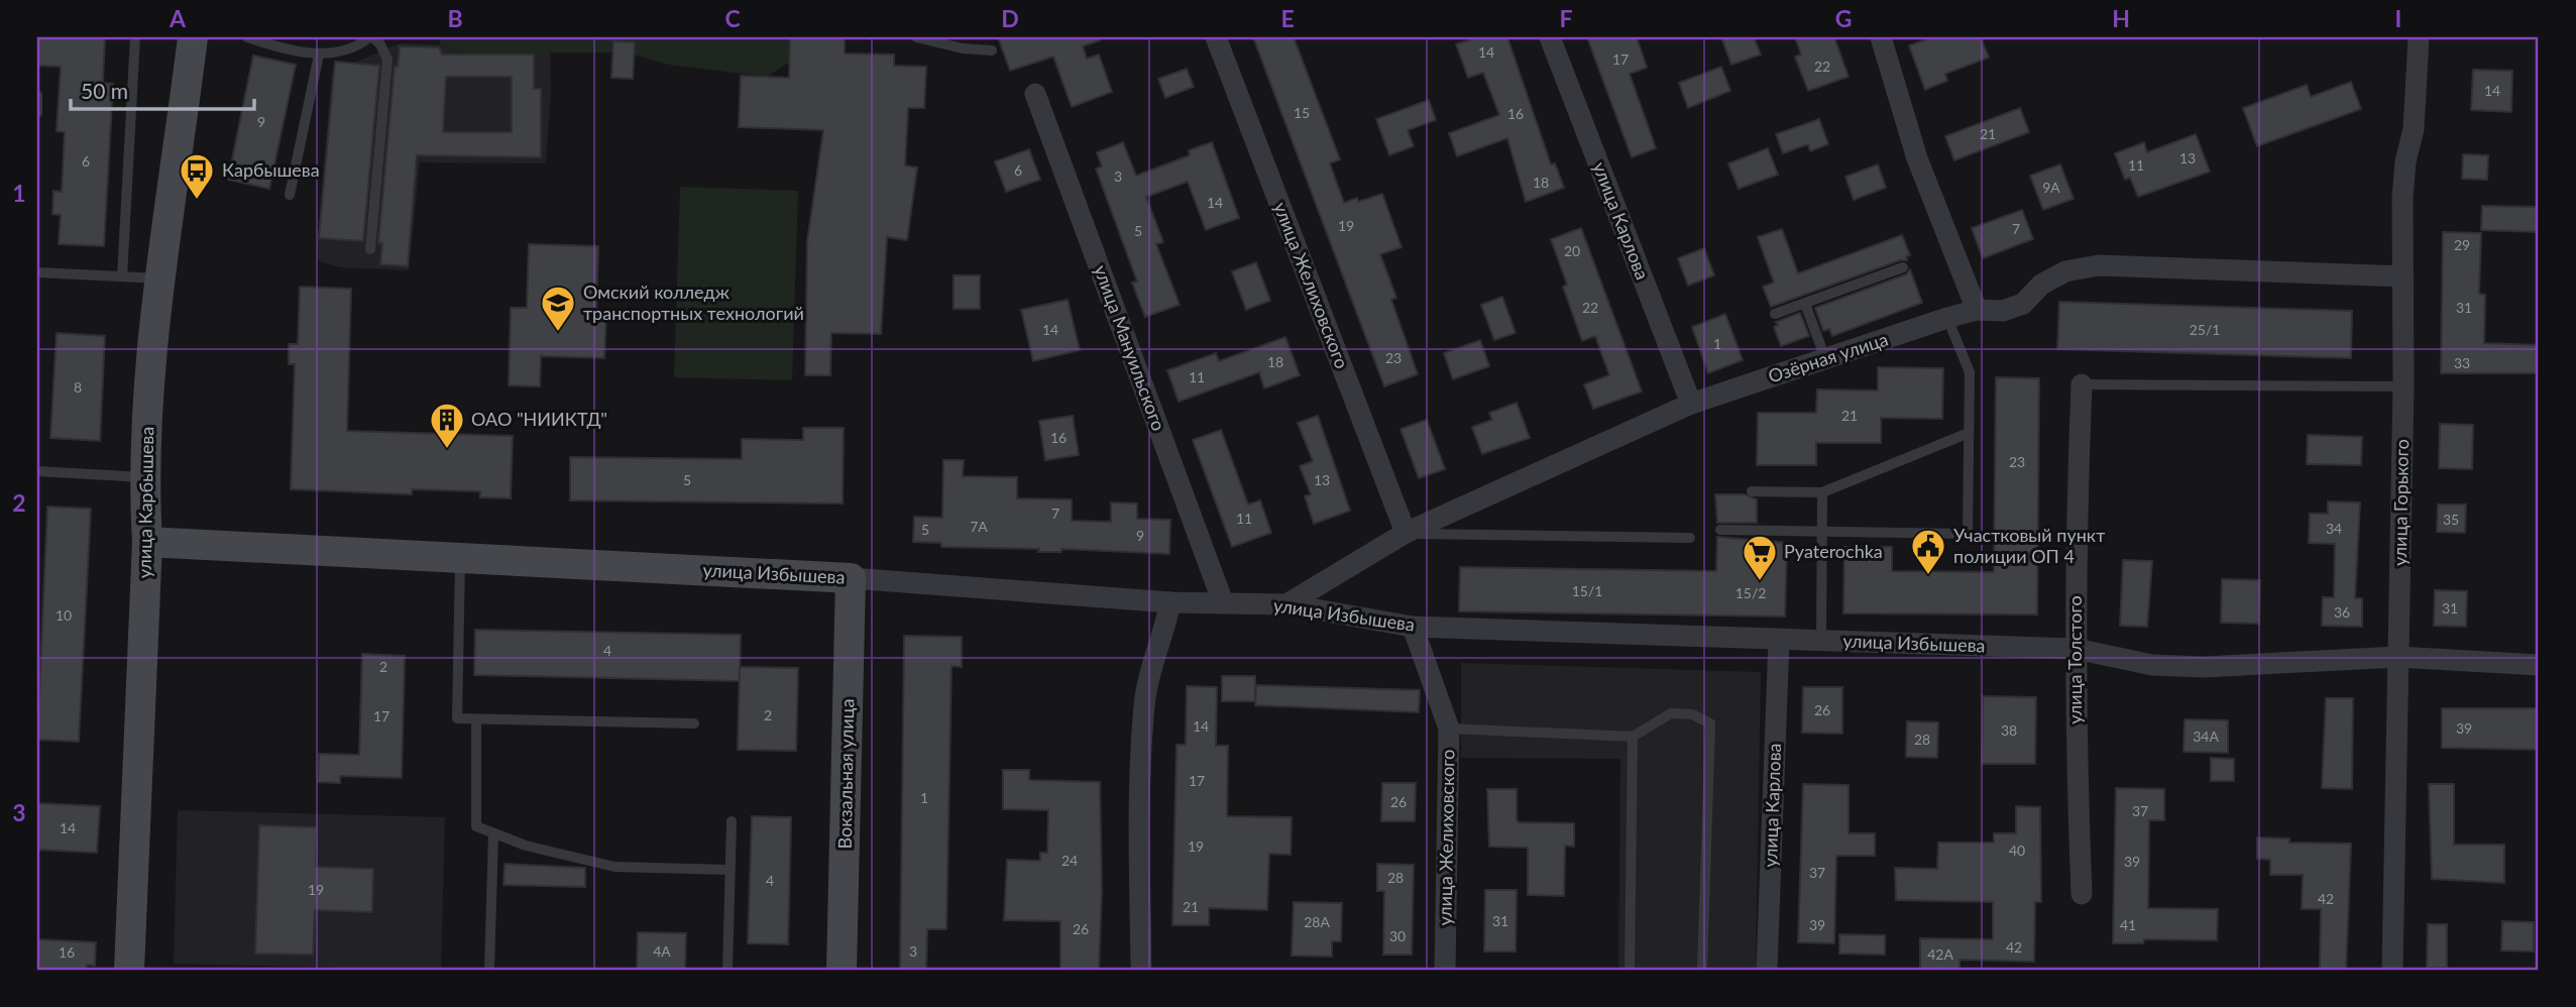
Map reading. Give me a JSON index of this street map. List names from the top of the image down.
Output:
{
  "streets": {
    "main road": ["улица Карбышева", "улица Избышева", "Вокзальная улица"],
    "street": [
      "улица Карлова",
      "улица Желиховского",
      "улица Мануильского",
      "Озёрная улица",
      "улица Горького",
      "улица Толстого"
    ]
  },
  "crossings": [
    ["улица Карлова", "Озёрная улица"],
    ["улица Карлова", "улица Избышева"],
    ["улица Желиховского", "Озёрная улица"],
    ["улица Желиховского", "улица Избышева"],
    ["улица Мануильского", "улица Избышева"],
    ["Озёрная улица", "улица Горького"],
    ["Озёрная улица", "улица Избышева"],
    ["улица Карбышева", "улица Избышева"],
    ["улица Горького", "улица Избышева"],
    ["улица Избышева", "улица Толстого"],
    ["улица Избышева", "Вокзальная улица"]
  ],
  "places": {
    "bus stop": ["Карбышева"],
    "school or university": ["Омский колледж транспортных технологий"],
    "building": ["ОАО \"НИИКТД\""],
    "public building": ["Участковый пункт полиции ОП 4"],
    "supermarket": ["Pyaterochka"]
  },
  "house_numbers": [
    "14",
    "17",
    "22",
    "14",
    "15",
    "16",
    "9",
    "21",
    "13",
    "6",
    "11",
    "6",
    "3",
    "18",
    "9А",
    "14",
    "19",
    "7",
    "5",
    "29",
    "20",
    "22",
    "31",
    "14",
    "25/1",
    "1",
    "23",
    "18",
    "33",
    "11",
    "8",
    "21",
    "16",
    "23",
    "5",
    "13",
    "7",
    "11",
    "35",
    "7А",
    "34",
    "5",
    "9",
    "15/1",
    "15/2",
    "31",
    "36",
    "10",
    "4",
    "2",
    "26",
    "2",
    "17",
    "14",
    "39",
    "38",
    "34А",
    "28",
    "17",
    "1",
    "26",
    "37",
    "14",
    "19",
    "40",
    "24",
    "39",
    "37",
    "28",
    "4",
    "19",
    "42",
    "21",
    "31",
    "28А",
    "39",
    "41",
    "26",
    "30",
    "42",
    "4А",
    "3",
    "16",
    "42А"
  ],
  "scale_bar": "50 m",
  "grid": {
    "columns": [
      "A",
      "B",
      "C",
      "D",
      "E",
      "F",
      "G",
      "H",
      "I"
    ],
    "rows": ["1", "2", "3"]
  }
}
